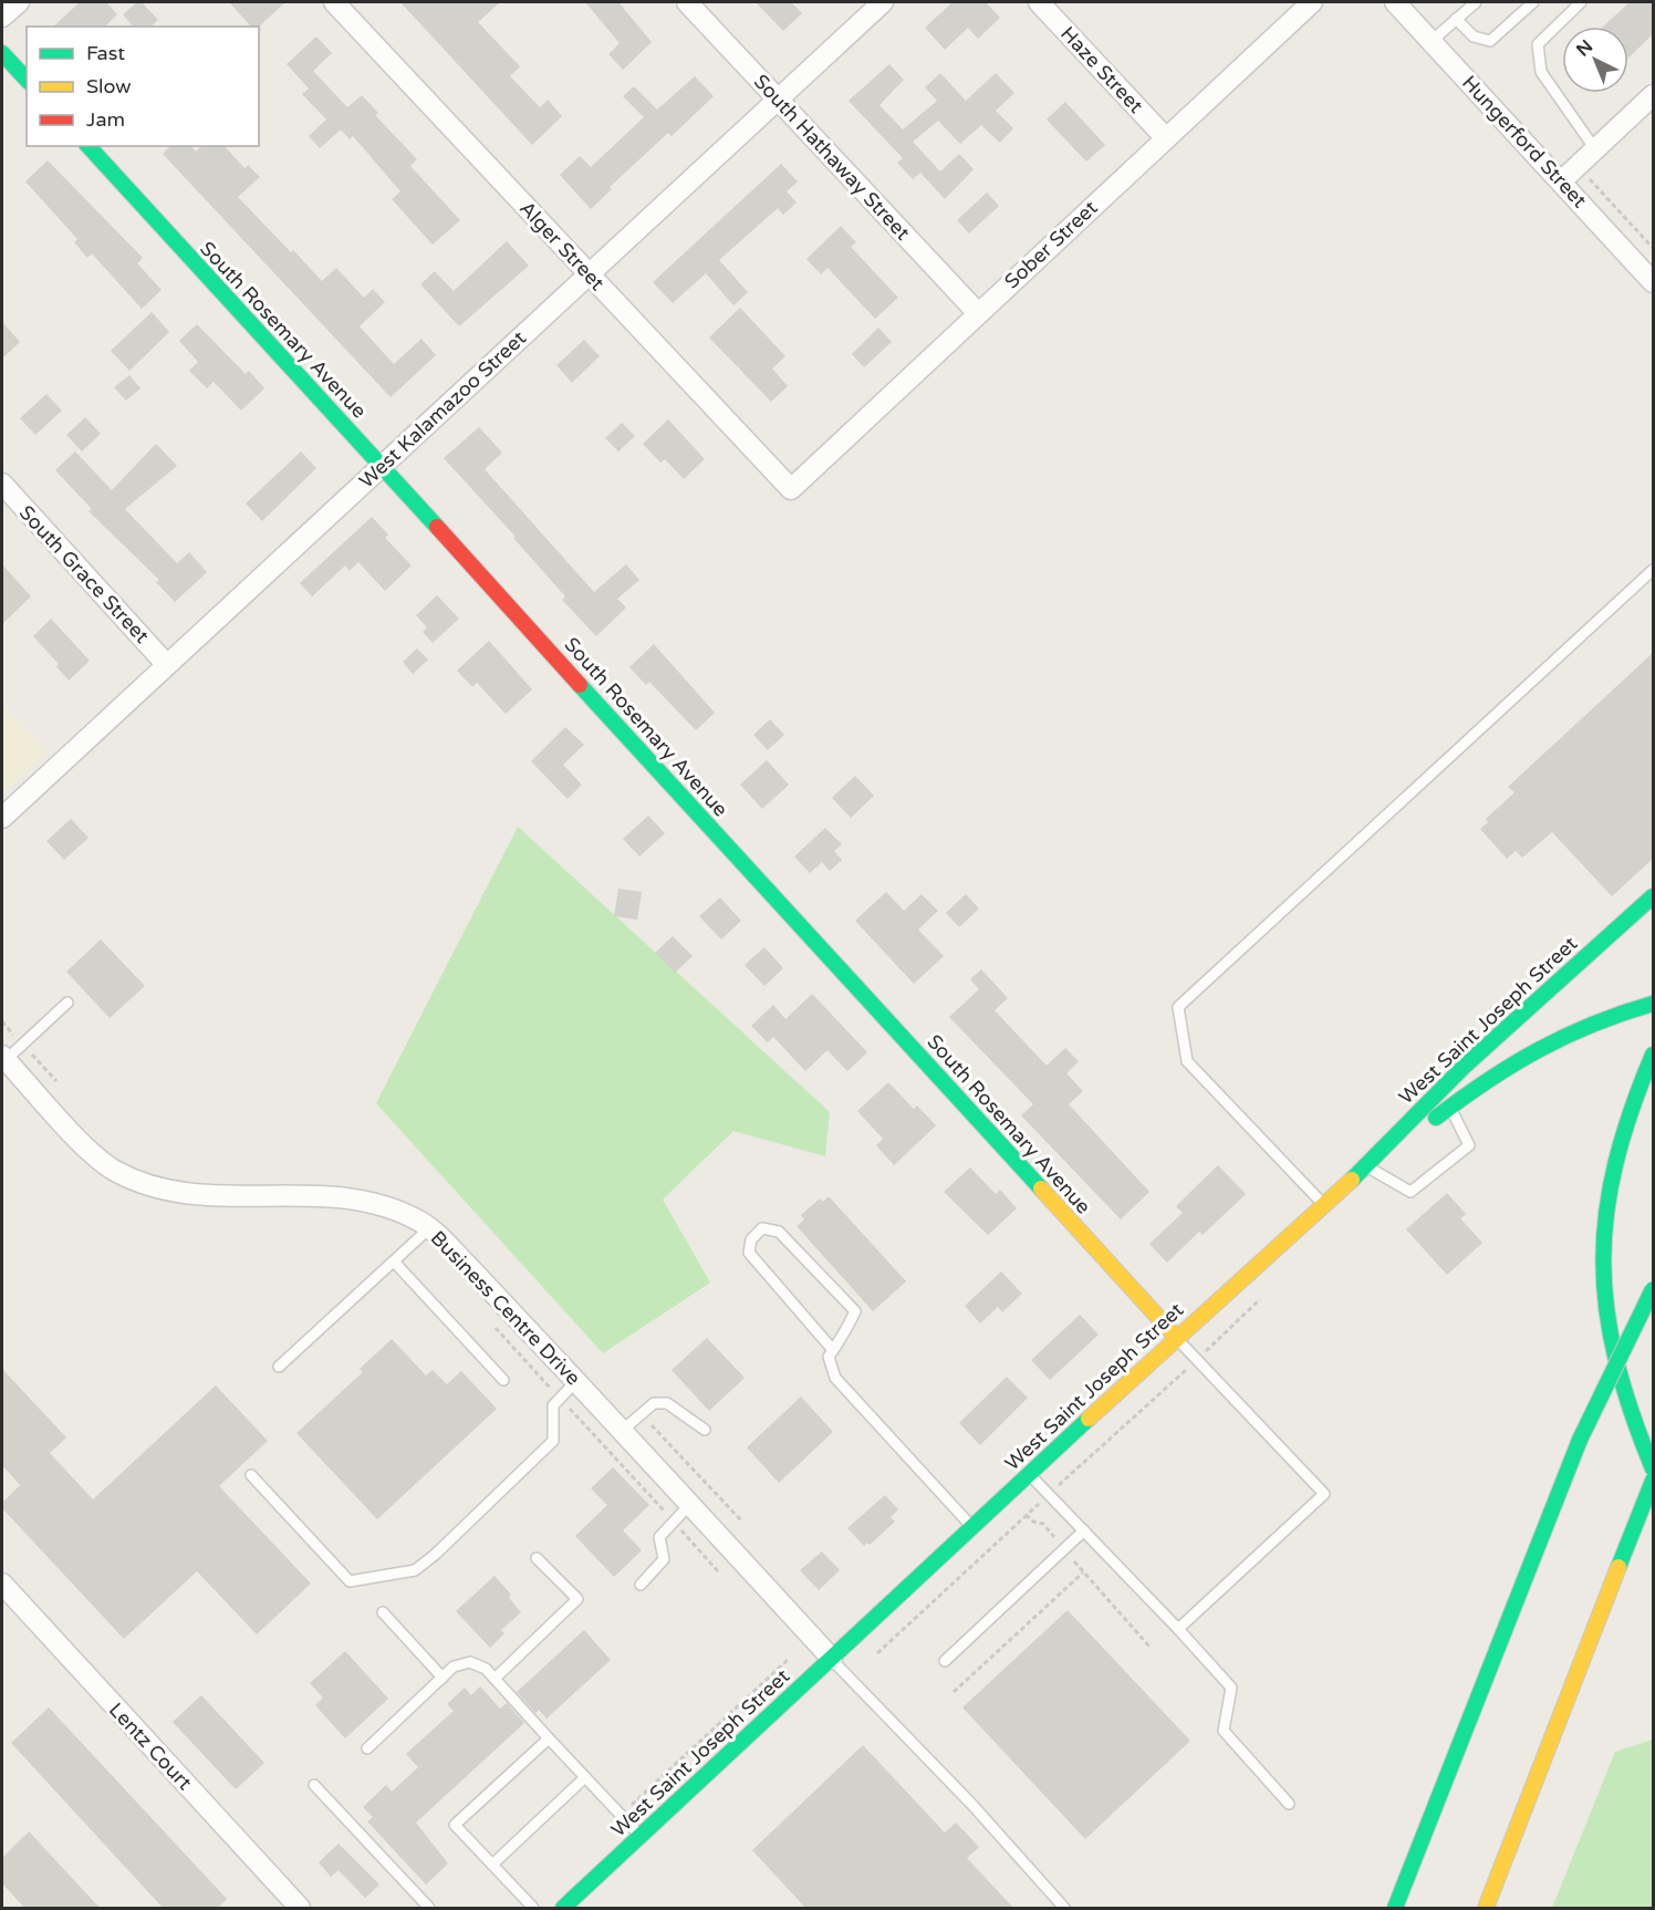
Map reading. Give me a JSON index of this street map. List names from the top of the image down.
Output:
{
  "streets": {
    "main road": ["South Rosemary Avenue", "West Saint Joseph Street"],
    "street": [
      "Haze Street",
      "Hungerford Street",
      "South Hathaway Street",
      "Sober Street",
      "Alger Street",
      "West Kalamazoo Street",
      "South Grace Street",
      "Business Centre Drive",
      "Lentz Court"
    ]
  },
  "crossings": [
    ["Haze Street", "Sober Street"],
    ["South Hathaway Street", "Sober Street"],
    ["South Hathaway Street", "West Kalamazoo Street"],
    ["Sober Street", "Alger Street"],
    ["Alger Street", "West Kalamazoo Street"],
    ["South Rosemary Avenue", "West Kalamazoo Street"],
    ["South Rosemary Avenue", "West Saint Joseph Street"],
    ["West Kalamazoo Street", "South Grace Street"],
    ["West Saint Joseph Street", "Business Centre Drive"]
  ],
  "legend": ["Fast", "Slow", "Jam"],
  "north": "top left"
}
